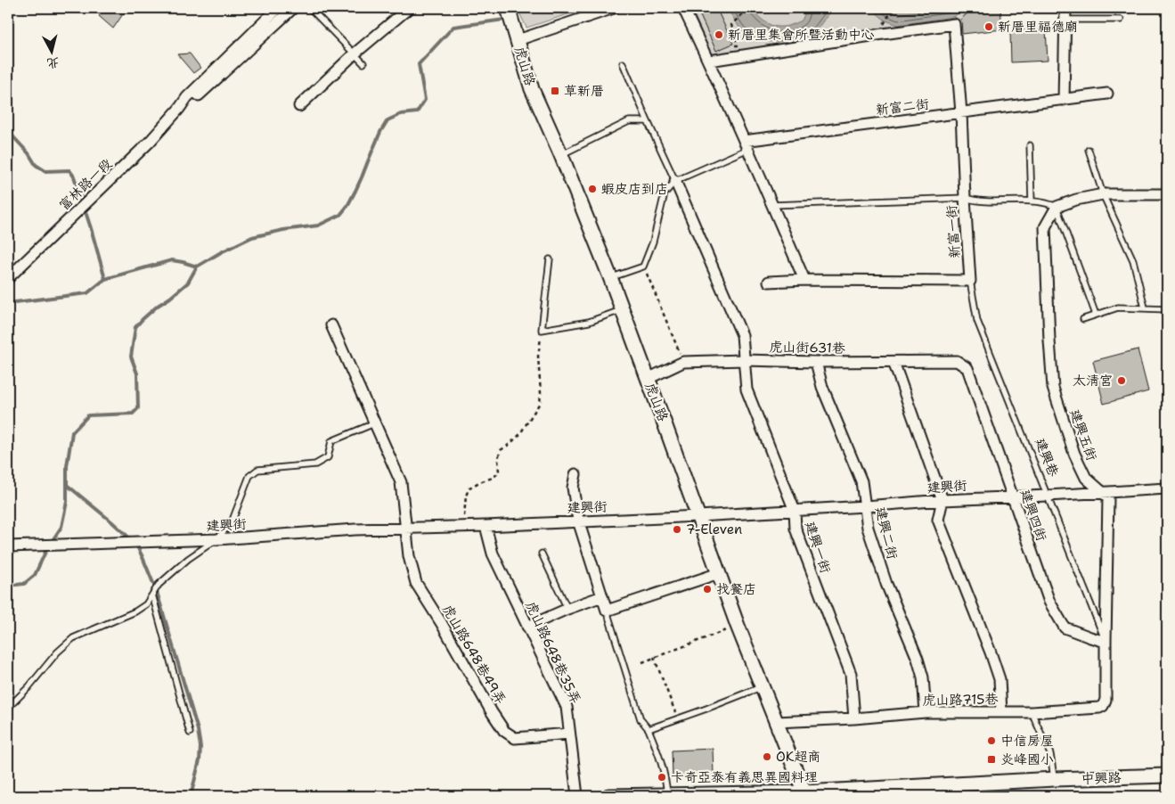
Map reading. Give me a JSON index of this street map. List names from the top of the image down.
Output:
{
  "streets": {
    "street": [
      "虎山路",
      "新富二街",
      "富林路一段",
      "新富一街",
      "虎山街631巷",
      "建興五街",
      "建興街",
      "建興四街",
      "建興二街",
      "建興一街",
      "虎山路648巷35弄",
      "虎山路648巷49弄",
      "虎山路715巷",
      "中興路"
    ],
    "lane": ["建興巷"]
  },
  "crossings": [
    ["虎山路", "虎山街631巷"],
    ["虎山路", "建興街"],
    ["虎山路", "虎山路715巷"],
    ["虎山路", "中興路"],
    ["新富二街", "新富一街"],
    ["新富一街", "建興巷"],
    ["虎山街631巷", "建興四街"],
    ["虎山街631巷", "建興二街"],
    ["虎山街631巷", "建興一街"],
    ["建興五街", "建興街"],
    ["建興巷", "建興街"],
    ["建興巷", "建興四街"],
    ["建興巷", "虎山路715巷"],
    ["建興街", "建興四街"],
    ["建興街", "建興二街"],
    ["建興街", "建興一街"],
    ["建興街", "虎山路648巷35弄"],
    ["建興街", "虎山路648巷49弄"],
    ["建興四街", "虎山路715巷"],
    ["建興二街", "虎山路715巷"],
    ["建興一街", "虎山路715巷"],
    ["虎山路648巷35弄", "虎山路648巷49弄"]
  ],
  "places": {
    "other": [
      "新厝里福德廟",
      "新厝里集會所暨活動中心",
      "蝦皮店到店",
      "太清宮",
      "7-Eleven",
      "找餐店",
      "中信房屋",
      "OK超商",
      "卡奇亞泰有義思異國料理"
    ],
    "transit": ["草新厝", "炎峰國小"]
  },
  "north": "bottom"
}
